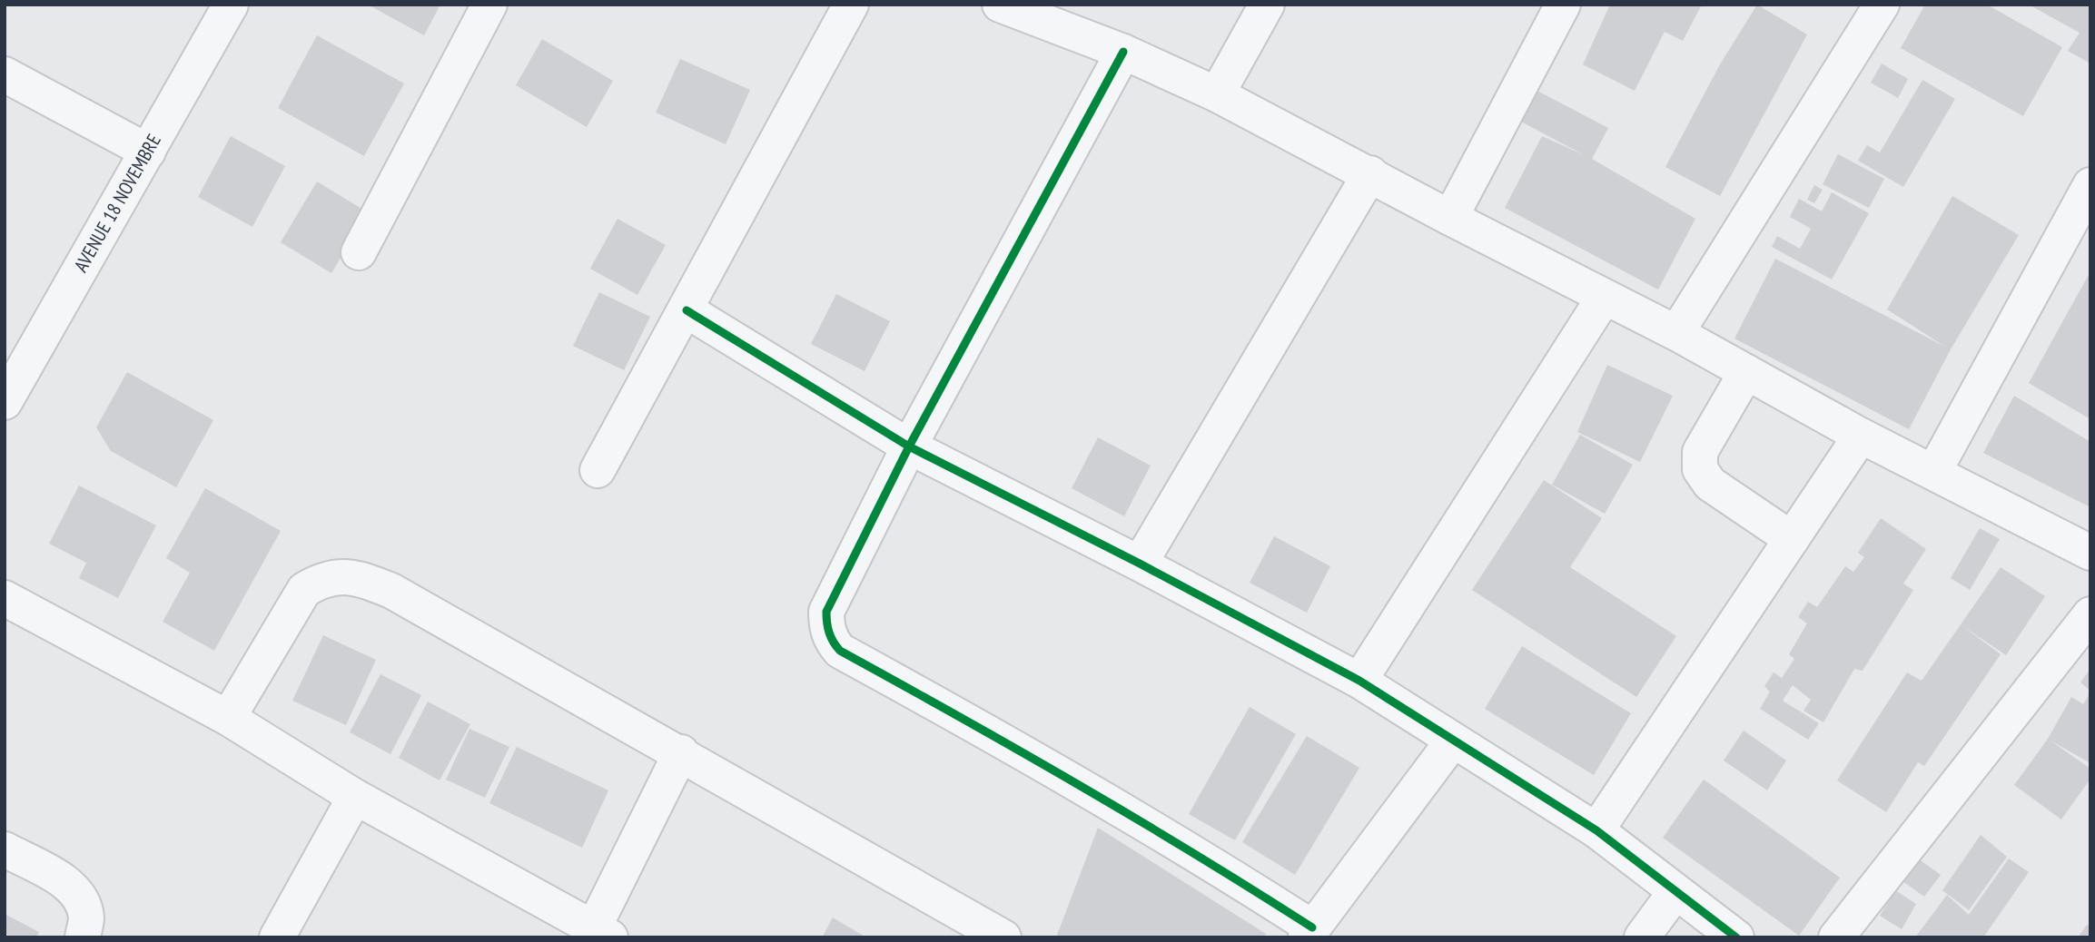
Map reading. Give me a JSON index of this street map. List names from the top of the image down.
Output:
{
  "streets": {
    "street": ["AVENUE 18 NOVEMBRE"]
  }
}
